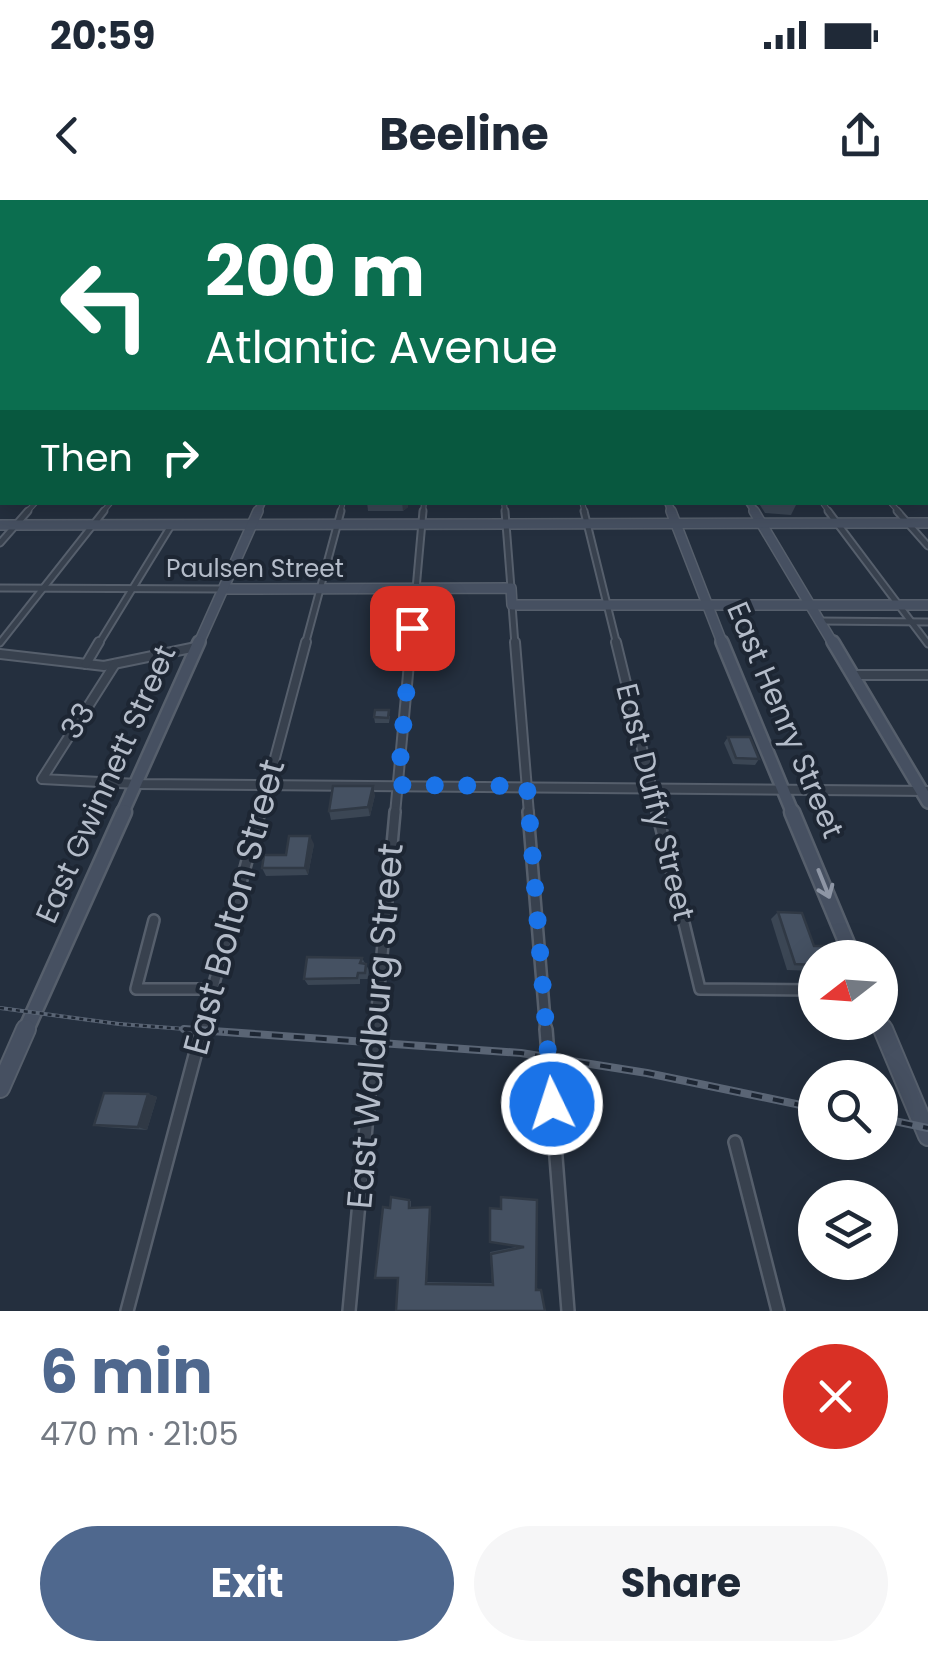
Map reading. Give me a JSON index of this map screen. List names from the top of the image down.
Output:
{
  "streets": {
    "main road": ["Paulsen Street", "East Henry Street", "East Gwinnett Street"],
    "street": [
      "33",
      "East Duffy Street",
      "East Bolton Street",
      "East Waldburg Street"
    ]
  },
  "crossings": [
    ["Paulsen Street", "East Gwinnett Street"],
    ["Paulsen Street", "East Bolton Street"],
    ["Paulsen Street", "East Waldburg Street"],
    ["33", "East Gwinnett Street"]
  ],
  "north": "left",
  "page": {
    "status": "20:59",
    "header": "Beeline",
    "turn": ["200 m", "Atlantic Avenue"],
    "then": "Then",
    "heading": ["6 min", "470 m · 21:05"],
    "buttons": ["Exit", "Share"]
  }
}
